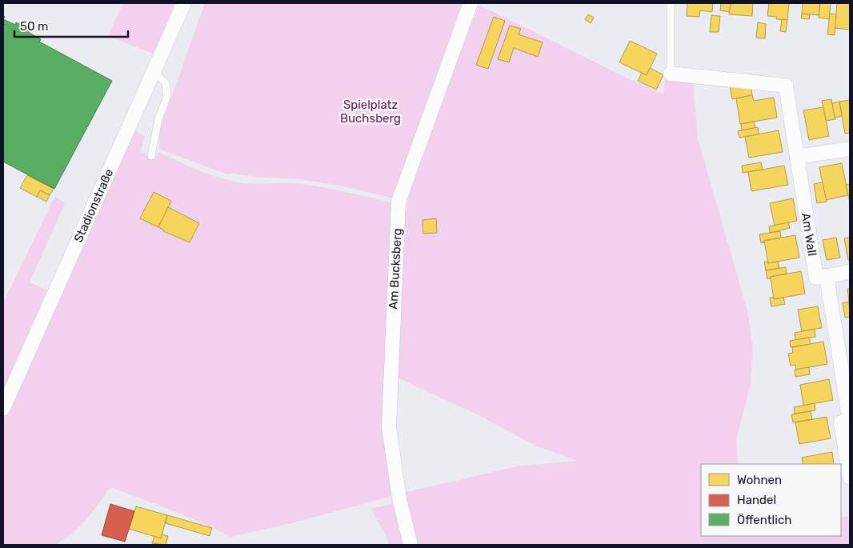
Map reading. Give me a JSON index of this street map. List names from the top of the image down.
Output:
{
  "streets": {
    "street": ["Stadionstraße", "Am Wall", "Am Bucksberg"]
  },
  "parks": ["Spielplatz Buchsberg"],
  "legend": ["Wohnen", "Handel", "Öffentlich"],
  "scale_bar": "50 m"
}
